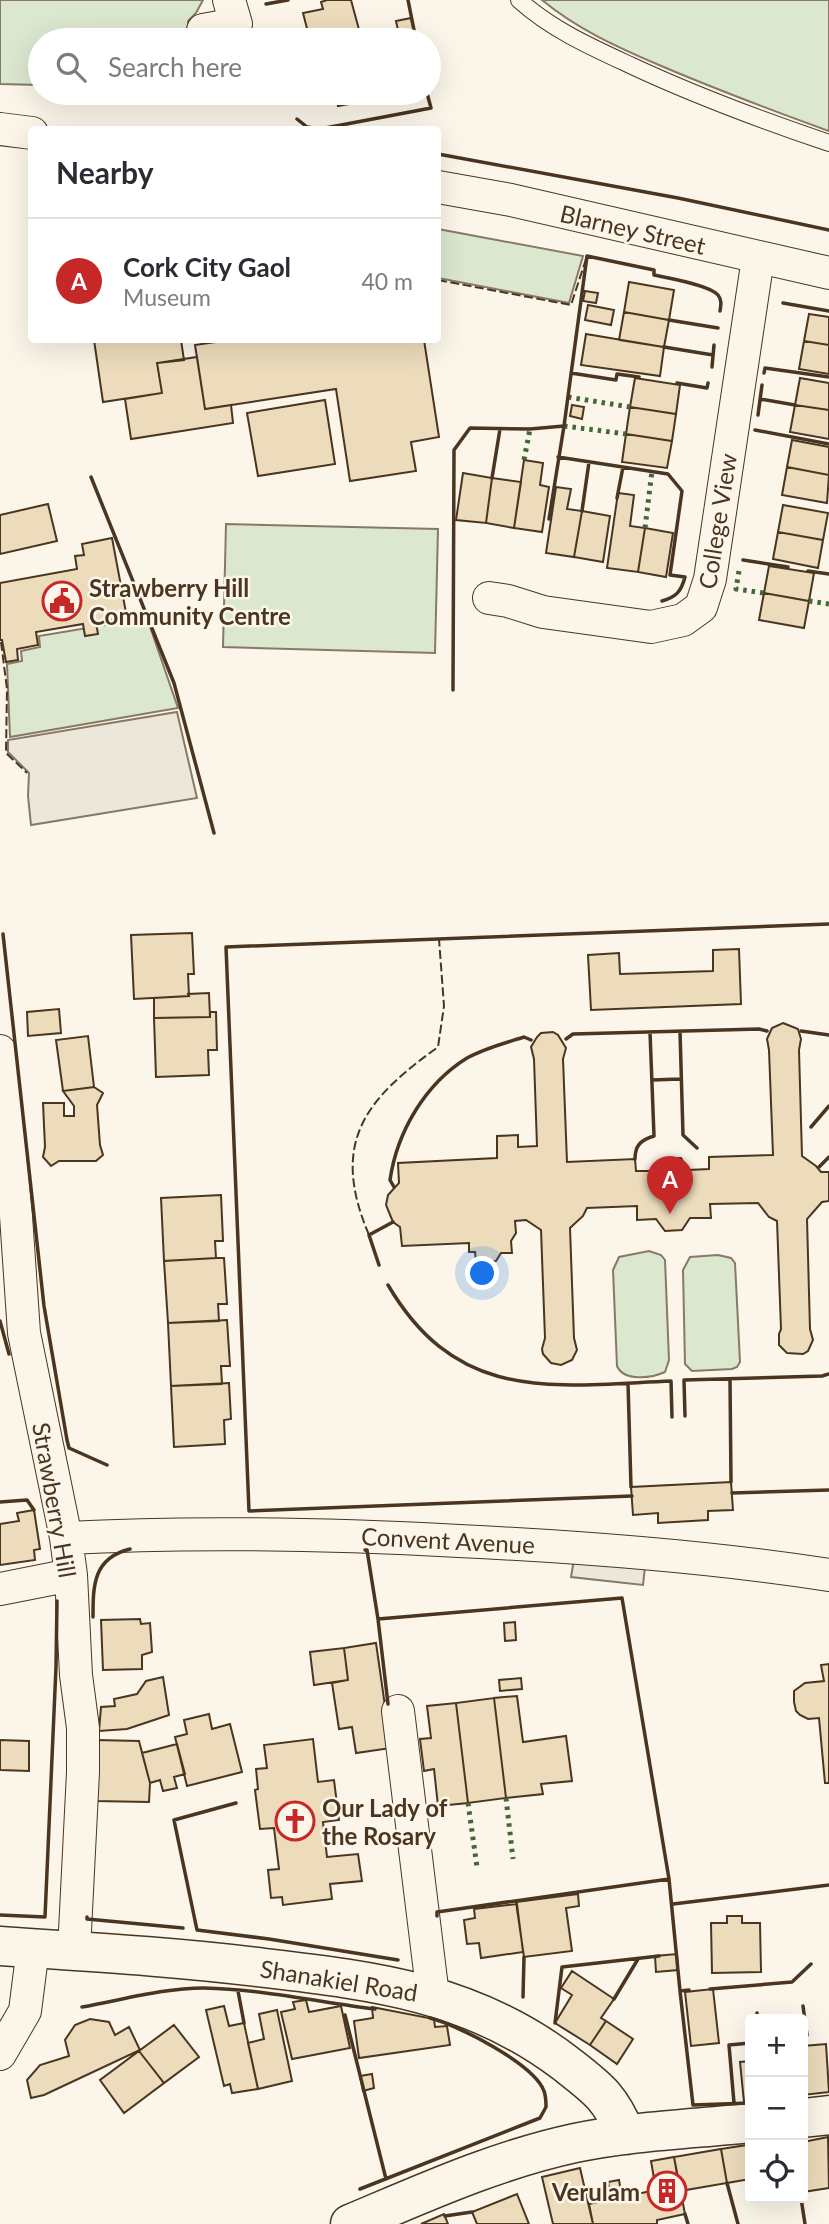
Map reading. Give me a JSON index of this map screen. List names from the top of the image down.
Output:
{
  "streets": {
    "street": [
      "Blarney Street",
      "College View",
      "Strawberry Hill",
      "Convent Avenue",
      "Shanakiel Road"
    ]
  },
  "crossings": [
    ["Blarney Street", "College View"],
    ["Strawberry Hill", "Convent Avenue"],
    ["Strawberry Hill", "Shanakiel Road"]
  ],
  "places": {
    "public building": ["Strawberry Hill Community Centre"],
    "church": ["Our Lady of the Rosary"],
    "building": ["Verulam"]
  },
  "page": {
    "search": "Search here",
    "heading": "Nearby",
    "list": [
      {
        "mark": "A",
        "name": "Cork City Gaol",
        "note": "Museum",
        "value": "40 m"
      }
    ],
    "pins": "A",
    "map_buttons": ["+", "−"]
  }
}
